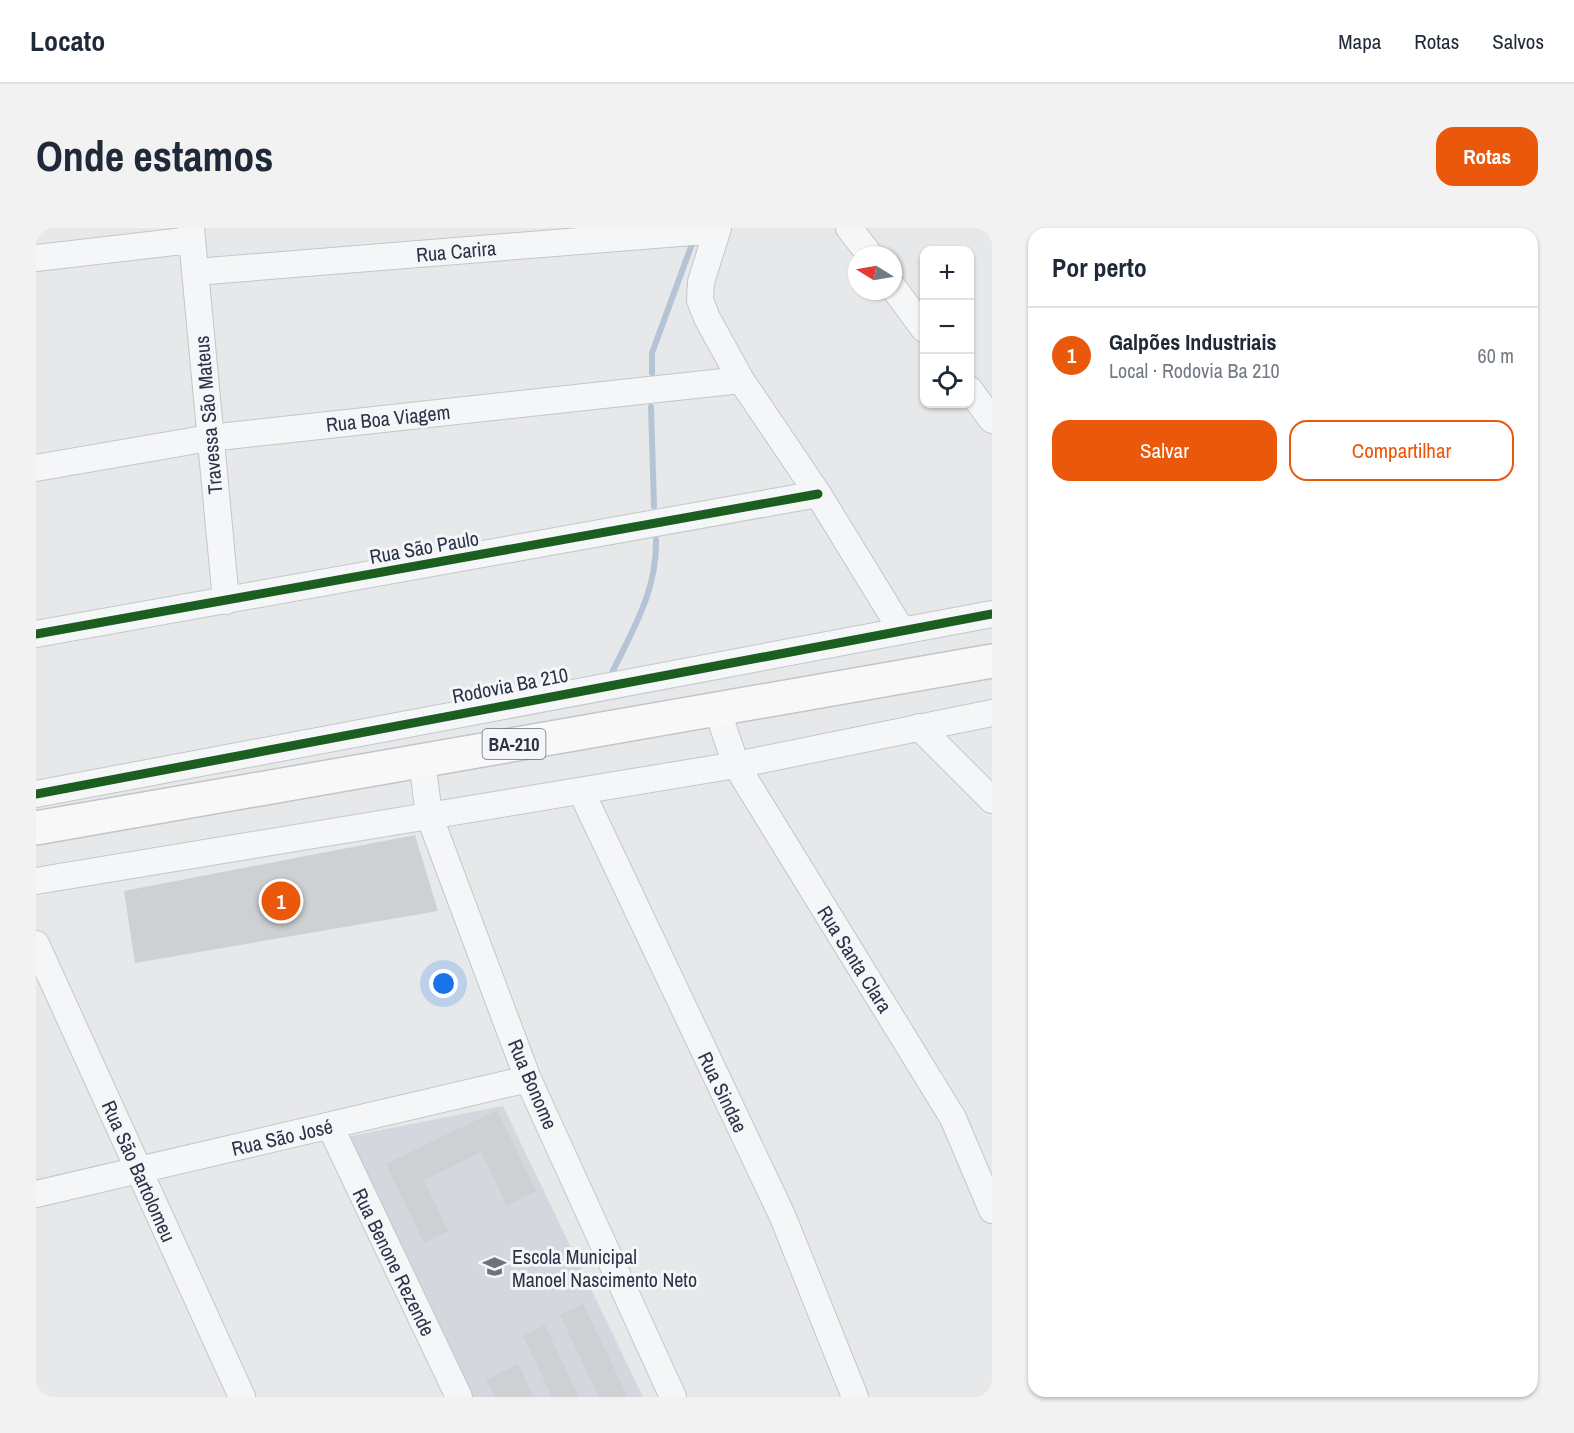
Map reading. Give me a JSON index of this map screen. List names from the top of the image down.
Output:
{
  "streets": {
    "main road": ["BA-210"],
    "street": [
      "Rua Carira",
      "Travessa São Mateus",
      "Rua Boa Viagem",
      "Rua São Paulo",
      "Rodovia Ba 210",
      "Rua Santa Clara",
      "Rua Bonome",
      "Rua Sindae",
      "Rua São José",
      "Rua São Bartolomeu",
      "Rua Benone Rezende"
    ]
  },
  "crossings": [
    ["Rua Carira", "Travessa São Mateus"],
    ["Travessa São Mateus", "Rua Boa Viagem"],
    ["Travessa São Mateus", "Rua São Paulo"],
    ["BA-210", "Rua Santa Clara"],
    ["BA-210", "Rua Bonome"],
    ["Rua Bonome", "Rua São José"],
    ["Rua São José", "Rua São Bartolomeu"],
    ["Rua São José", "Rua Benone Rezende"]
  ],
  "places": {
    "school or university": ["Escola Municipal Manoel Nascimento Neto"]
  },
  "north": "left",
  "page": {
    "header": "Locato",
    "nav": ["Mapa", "Rotas", "Salvos"],
    "buttons": [
      "Rotas",
      ["Salvar", "Compartilhar"]
    ],
    "title": "Onde estamos",
    "heading": "Por perto",
    "map_buttons": ["+", "−"],
    "list": [
      {
        "mark": "1",
        "name": "Galpões Industriais",
        "note": "Local · Rodovia Ba 210",
        "value": "60 m"
      }
    ],
    "pins": "1"
  }
}
